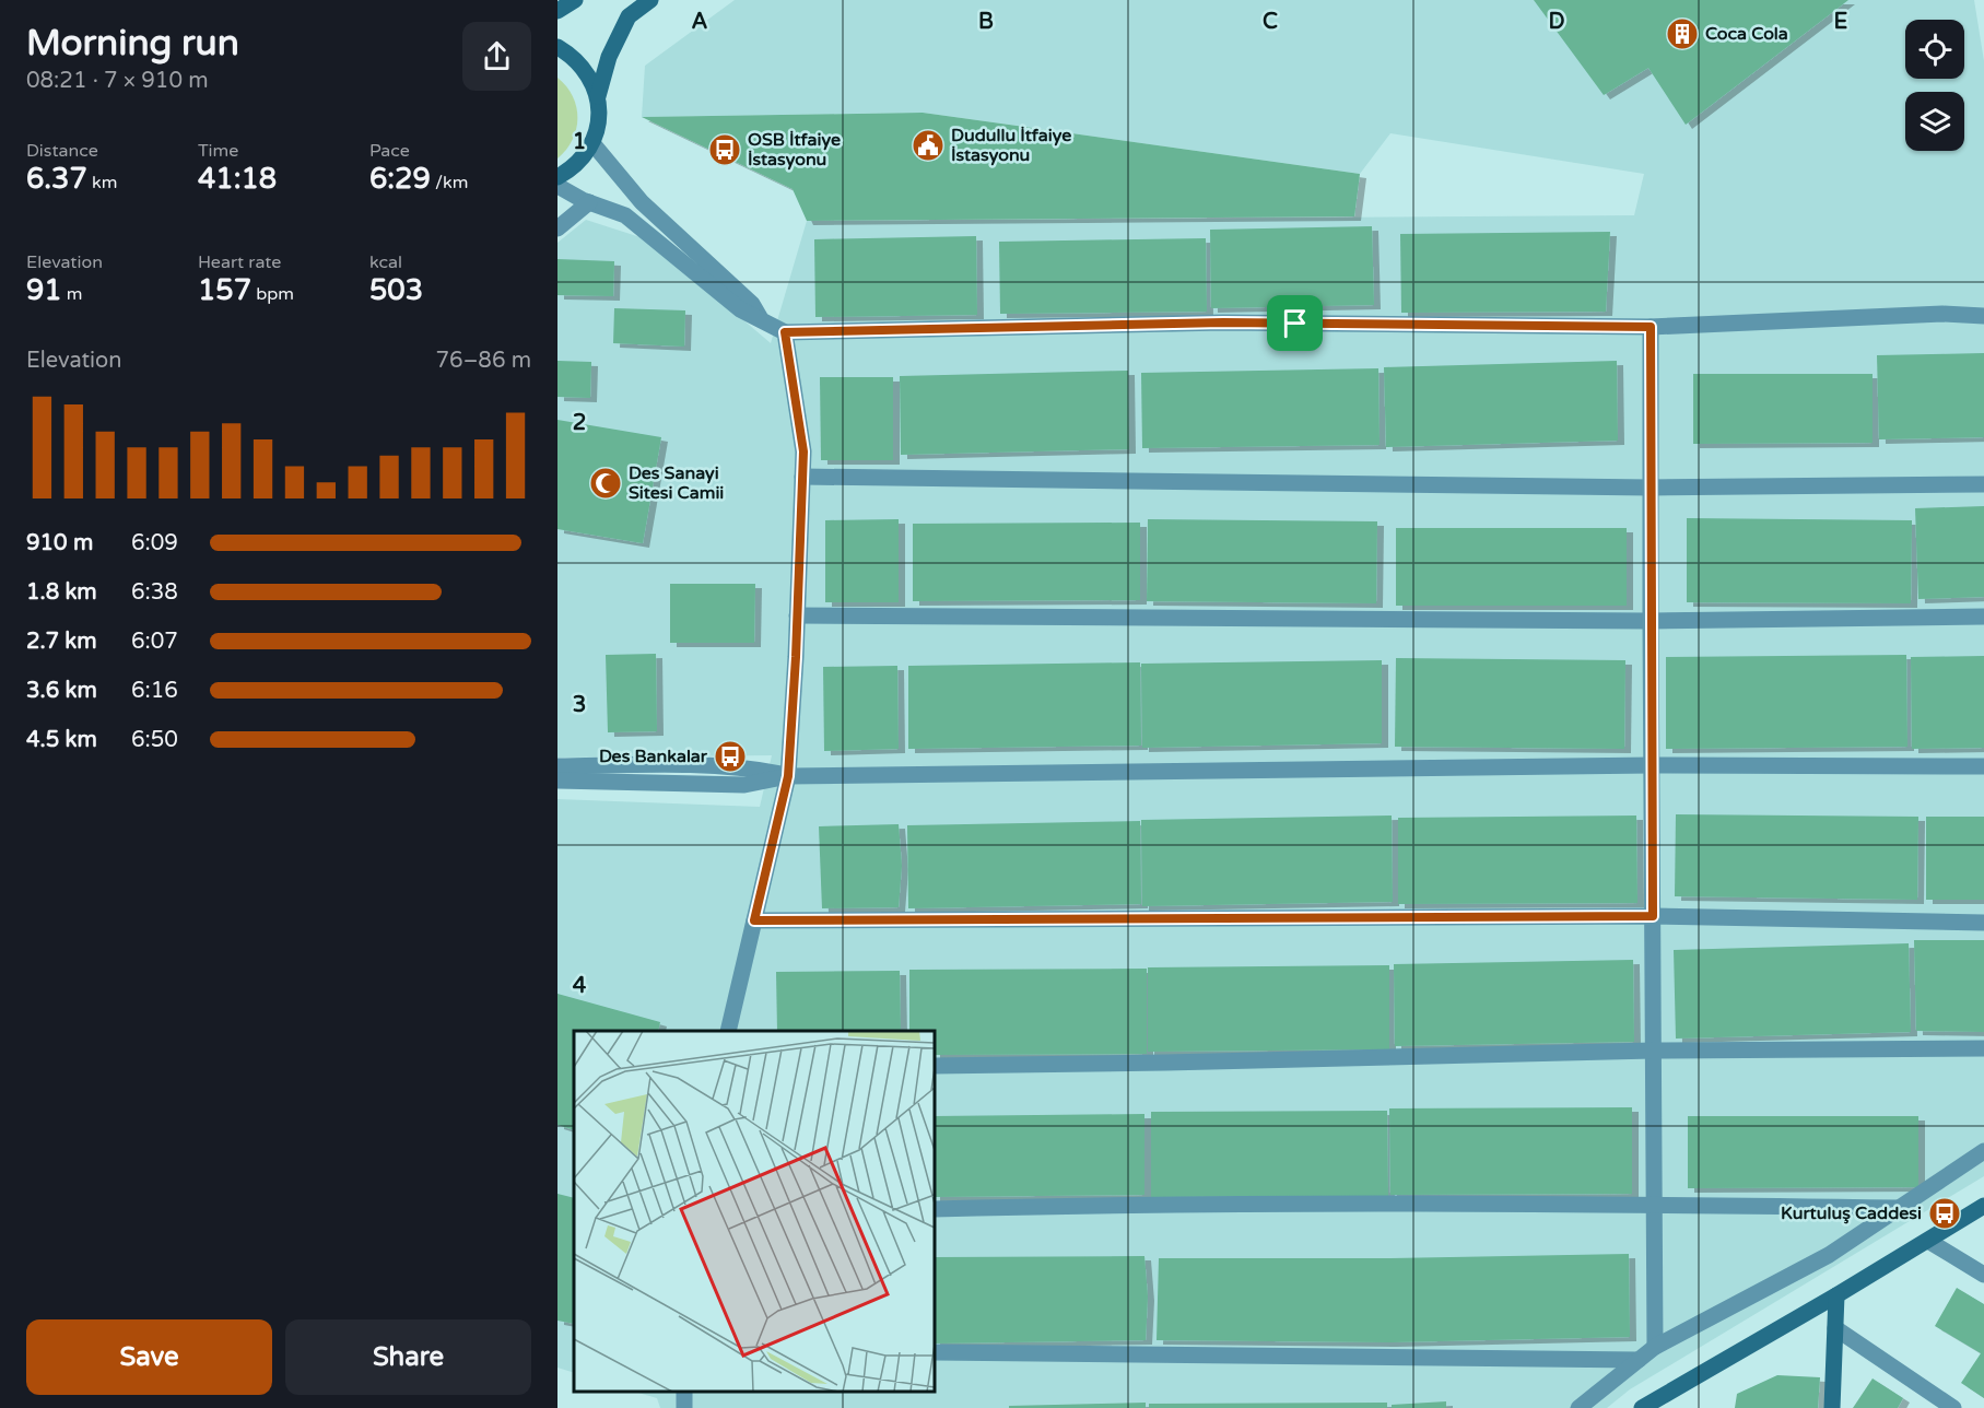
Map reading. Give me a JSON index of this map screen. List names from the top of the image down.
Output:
{
  "places": {
    "building": ["Coca Cola"],
    "public building": ["Dudullu İtfaiye İstasyonu"],
    "bus stop": ["OSB İtfaiye İstasyonu", "Des Bankalar", "Kurtuluş Caddesi"],
    "mosque": ["Des Sanayi Sitesi Camii"]
  },
  "page": {
    "heading": ["Morning run", "08:21 · 7 × 910 m"],
    "stats": [
      ["Distance", "6.37 km"],
      ["Time", "41:18"],
      ["Pace", "6:29 /km"],
      ["Elevation", "91 m"],
      ["Heart rate", "157 bpm"],
      ["kcal", "503"]
    ],
    "chart": ["Elevation", "76–86 m"],
    "list": [
      {
        "name": "910 m",
        "note": "6:09"
      },
      {
        "name": "1.8 km",
        "note": "6:38"
      },
      {
        "name": "2.7 km",
        "note": "6:07"
      },
      {
        "name": "3.6 km",
        "note": "6:16"
      },
      {
        "name": "4.5 km",
        "note": "6:50"
      }
    ],
    "buttons": ["Save", "Share"]
  },
  "grid": {
    "columns": [
      "A",
      "B",
      "C",
      "D",
      "E"
    ],
    "rows": [
      "1",
      "2",
      "3",
      "4"
    ]
  }
}
